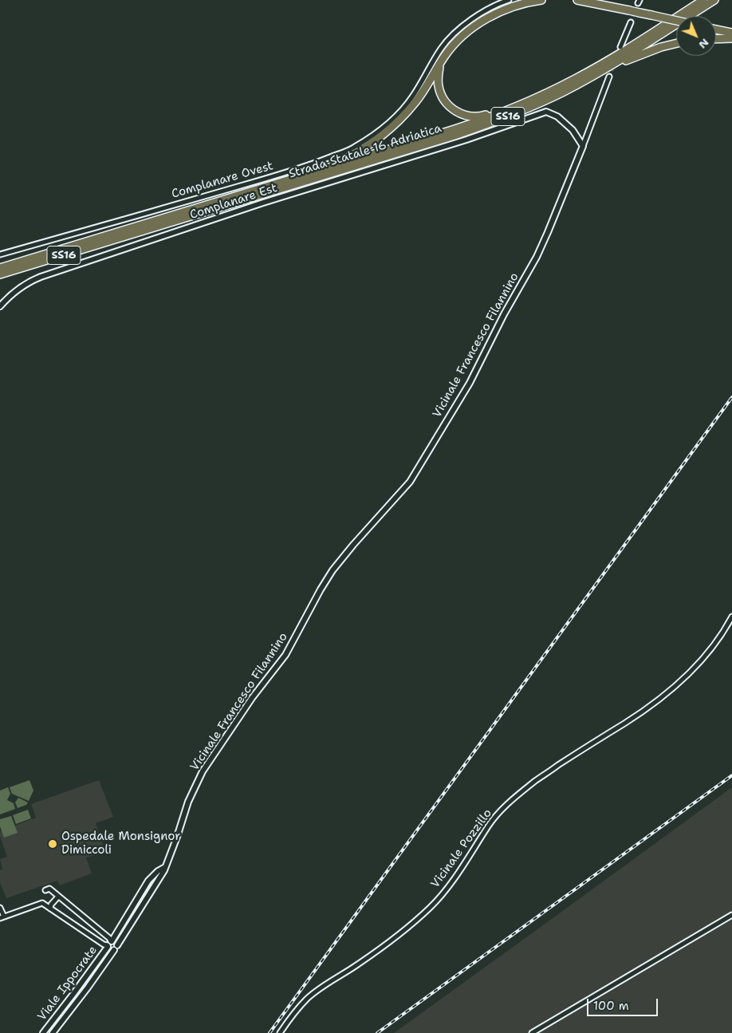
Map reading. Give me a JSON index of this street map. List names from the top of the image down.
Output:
{
  "streets": {
    "highway": ["SS16", "Strada Statale 16 Adriatica"],
    "street": [
      "Complanare Ovest",
      "Complanare Est",
      "Vicinale Francesco Filannino",
      "Vicinale Pozzillo",
      "Viale Ippocrate"
    ]
  },
  "crossings": [
    ["SS16", "Strada Statale 16 Adriatica"],
    ["Complanare Est", "Vicinale Francesco Filannino"],
    ["Vicinale Francesco Filannino", "Viale Ippocrate"]
  ],
  "places": ["Ospedale Monsignor Dimiccoli"],
  "scale_bar": "100 m",
  "north": "bottom right"
}
